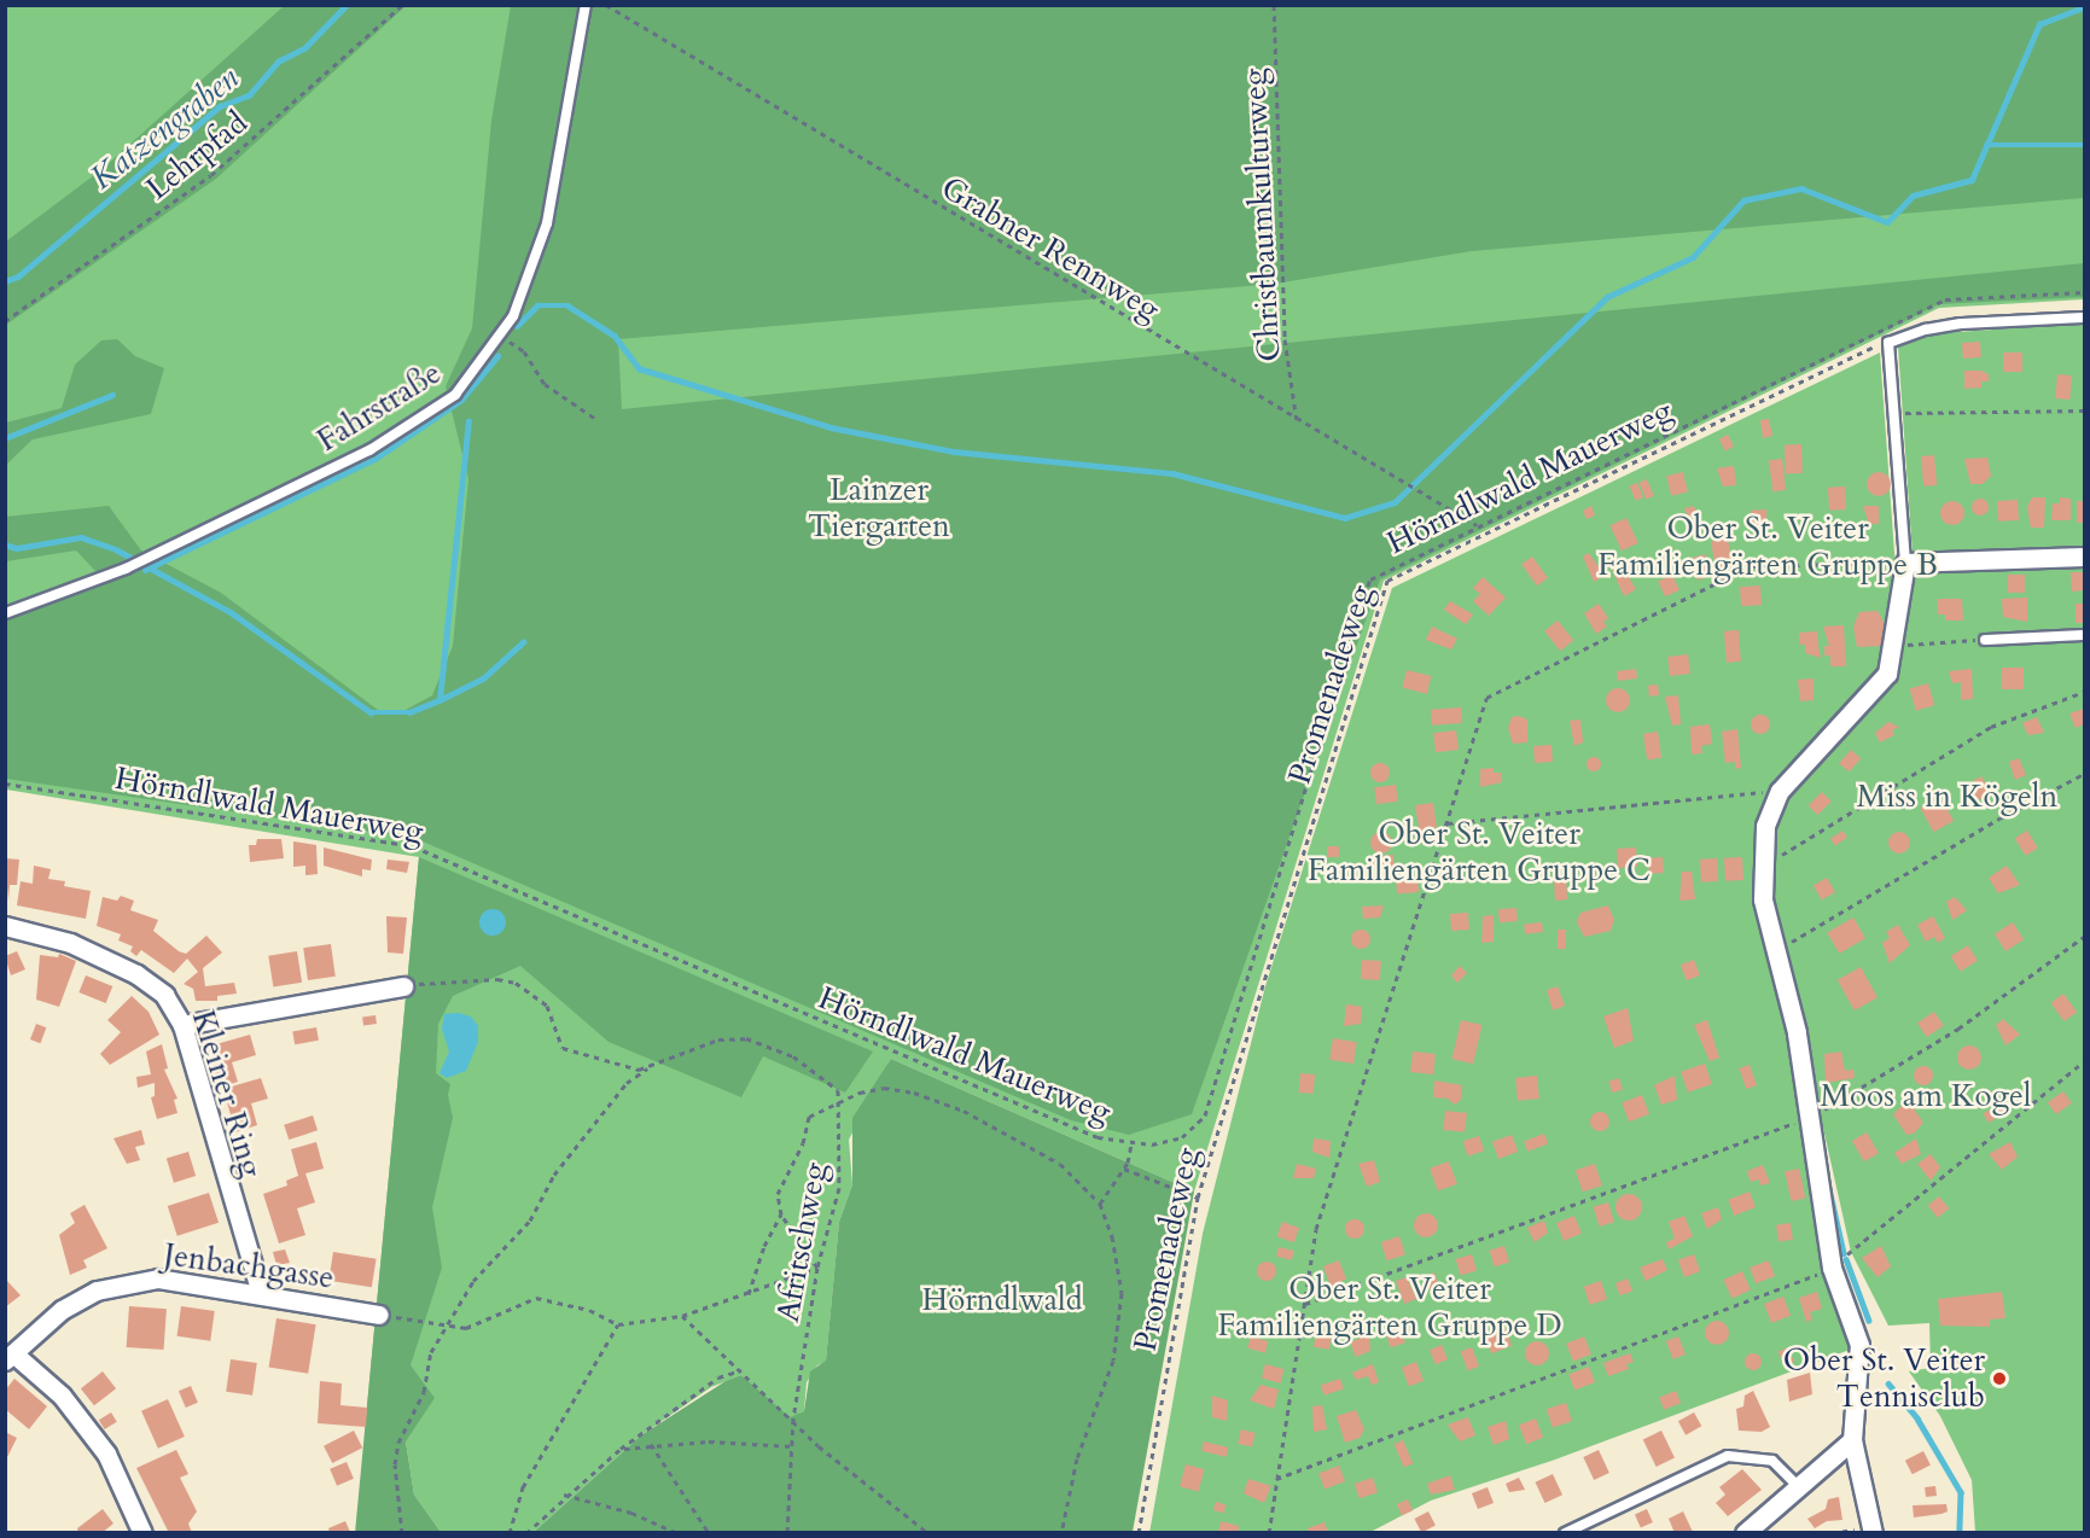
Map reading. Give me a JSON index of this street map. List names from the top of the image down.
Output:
{
  "streets": {
    "street": ["Kleiner Ring", "Jenbachgasse"],
    "lane": ["Fahrstraße"],
    "path": [
      "Lehrpfad",
      "Christbaumkulturweg",
      "Grabner Rennweg",
      "Hörndlwald Mauerweg",
      "Promenadeweg",
      "Afritschweg"
    ]
  },
  "crossings": [
    ["Christbaumkulturweg", "Grabner Rennweg"],
    ["Grabner Rennweg", "Hörndlwald Mauerweg"],
    ["Kleiner Ring", "Jenbachgasse"]
  ],
  "water": ["Katzengraben"],
  "parks": [
    "Lainzer Tiergarten",
    "Ober St. Veiter Familiengärten Gruppe B",
    "Miss in Kögeln",
    "Ober St. Veiter Familiengärten Gruppe C",
    "Moos am Kogel",
    "Ober St. Veiter Familiengärten Gruppe D",
    "Hörndlwald"
  ],
  "places": ["Ober St. Veiter Tennisclub"]
}
